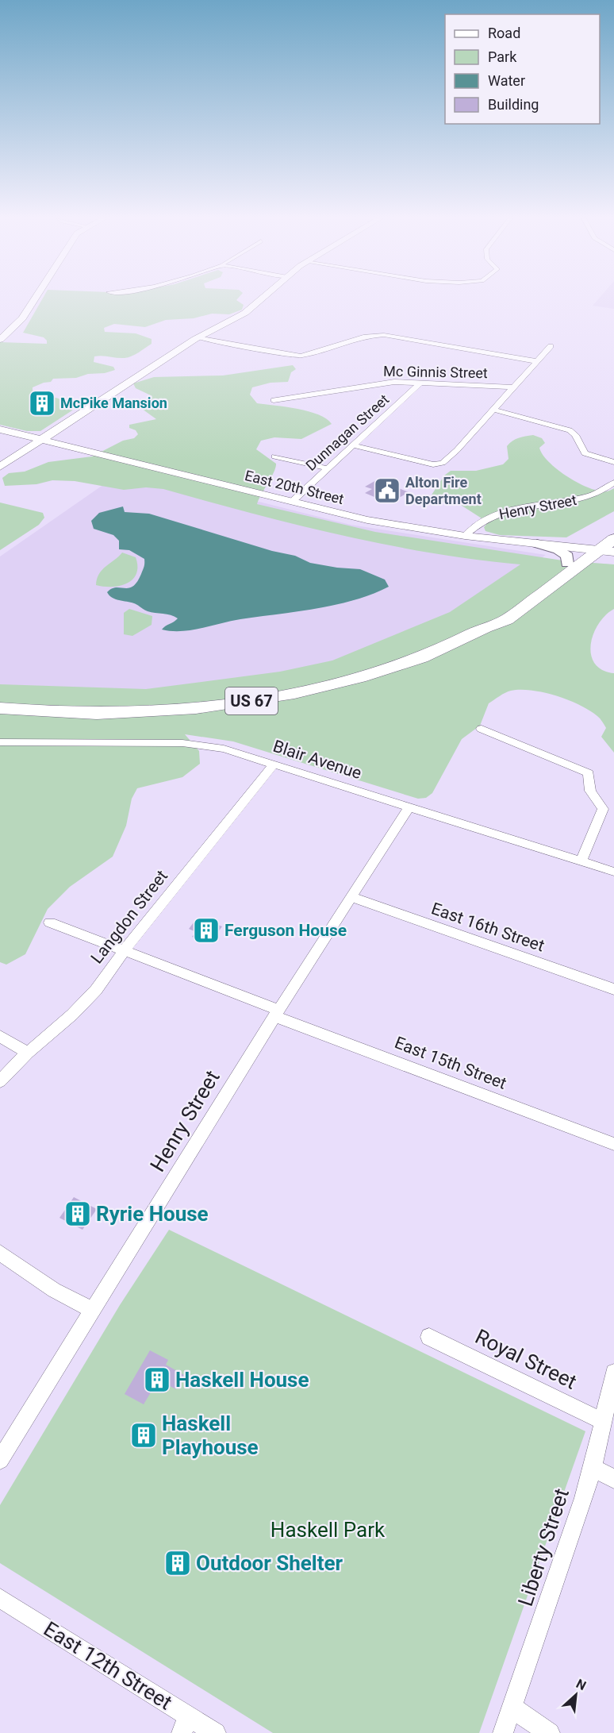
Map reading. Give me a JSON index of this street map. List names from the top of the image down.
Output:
{
  "streets": {
    "highway": ["US 67"],
    "street": [
      "Mc Ginnis Street",
      "Dunnagan Street",
      "East 20th Street",
      "Henry Street",
      "Blair Avenue",
      "Langdon Street",
      "East 16th Street",
      "East 15th Street",
      "Royal Street",
      "Liberty Street",
      "East 12th Street"
    ]
  },
  "crossings": [
    ["Mc Ginnis Street", "Dunnagan Street"],
    ["Dunnagan Street", "East 20th Street"],
    ["East 20th Street", "Henry Street"],
    ["East 20th Street", "US 67"],
    ["Henry Street", "Blair Avenue"],
    ["Henry Street", "East 16th Street"],
    ["Henry Street", "East 15th Street"],
    ["Blair Avenue", "Langdon Street"],
    ["Langdon Street", "East 15th Street"],
    ["Royal Street", "Liberty Street"]
  ],
  "parks": ["Haskell Park"],
  "places": {
    "building": [
      "McPike Mansion",
      "Ferguson House",
      "Ryrie House",
      "Haskell House",
      "Haskell Playhouse",
      "Outdoor Shelter"
    ],
    "public building": ["Alton Fire Department"]
  },
  "legend": [
    "Road",
    "Park",
    "Water",
    "Building"
  ],
  "north": "top right"
}
